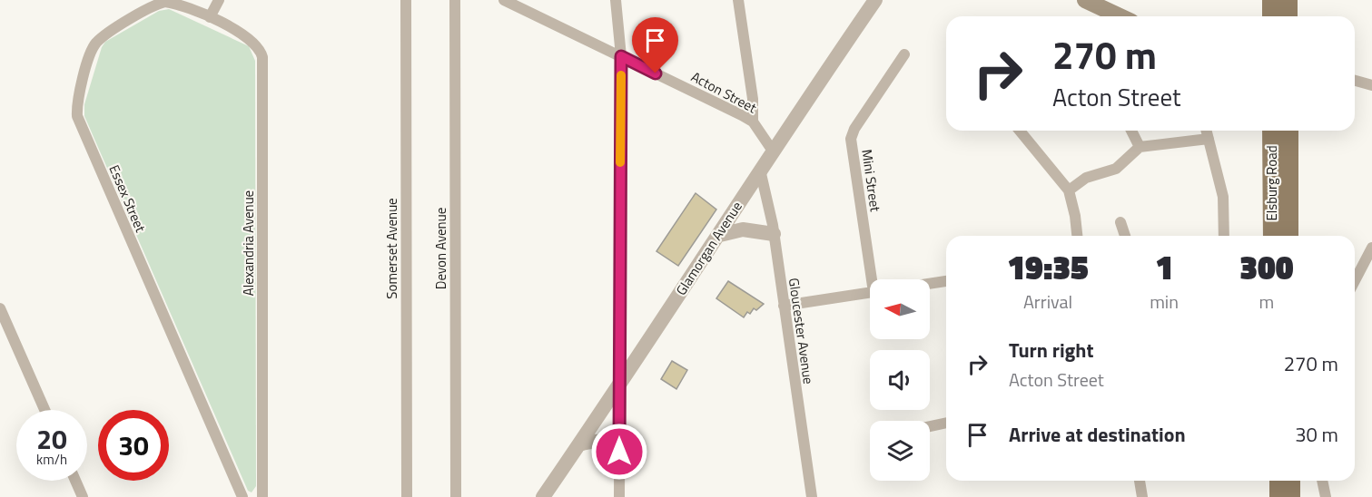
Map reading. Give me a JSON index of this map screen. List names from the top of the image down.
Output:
{
  "streets": {
    "main road": ["Elsburg Road"],
    "street": [
      "Acton Street",
      "Mini Street",
      "Essex Street",
      "Alexandria Avenue",
      "Somerset Avenue",
      "Devon Avenue",
      "Glamorgan Avenue",
      "Gloucester Avenue"
    ]
  },
  "crossings": [
    ["Acton Street", "Glamorgan Avenue"],
    ["Essex Street", "Alexandria Avenue"],
    ["Glamorgan Avenue", "Gloucester Avenue"]
  ],
  "north": "left",
  "page": {
    "turn": ["270 m", "Acton Street"],
    "eta": [
      "19:35",
      "Arrival",
      "1",
      "min",
      "300",
      "m"
    ],
    "list": [
      {
        "name": "Turn right",
        "note": "Acton Street",
        "value": "270 m"
      },
      {
        "name": "Arrive at destination",
        "value": "30 m"
      }
    ],
    "speed": "20 km/h",
    "limit": "30"
  }
}
